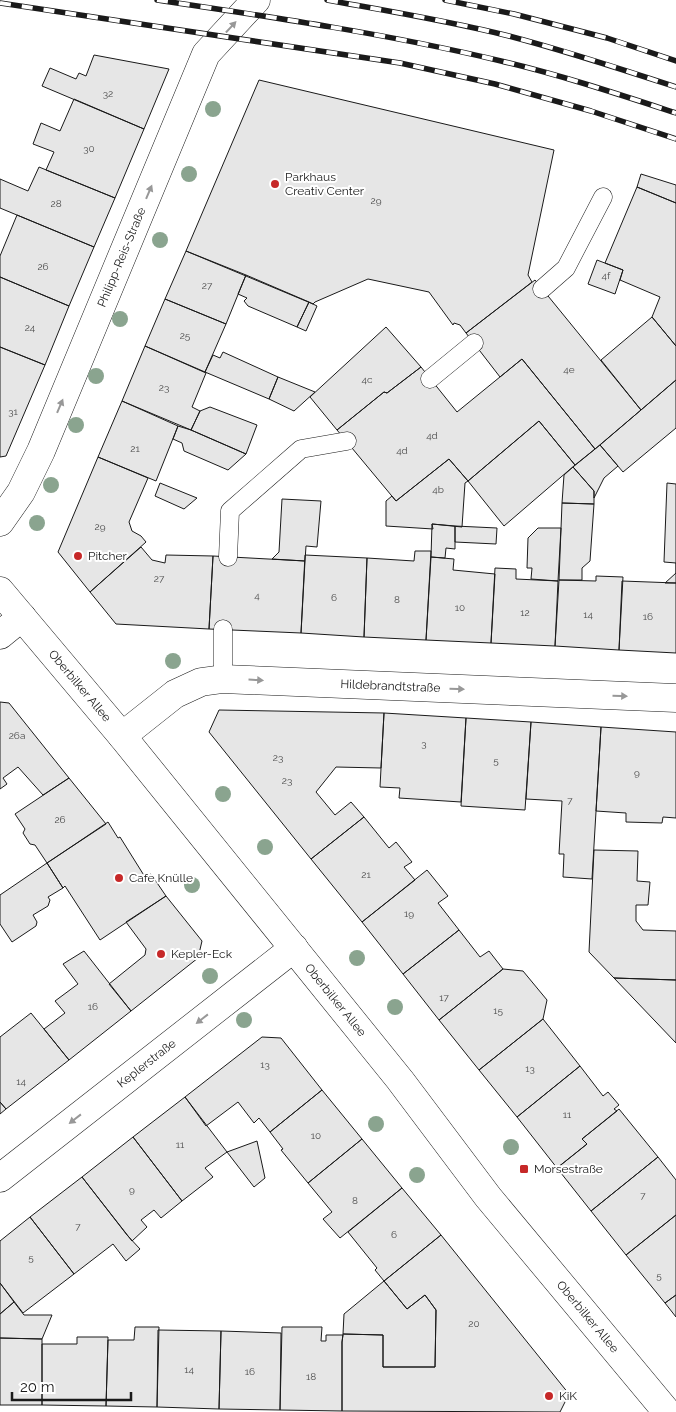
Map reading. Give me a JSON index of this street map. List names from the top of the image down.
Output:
{
  "streets": {
    "street": [
      "Philipp-Reis-Straße",
      "Oberbilker Allee",
      "Hildebrandtstraße",
      "Keplerstraße"
    ]
  },
  "crossings": [
    ["Oberbilker Allee", "Hildebrandtstraße"],
    ["Oberbilker Allee", "Keplerstraße"]
  ],
  "one_way": ["Philipp-Reis-Straße", "Hildebrandtstraße", "Keplerstraße"],
  "places": {
    "other": [
      "Parkhaus Creativ Center",
      "Pitcher",
      "Cafe Knülle",
      "Kepler-Eck",
      "KiK"
    ],
    "transit": ["Morsestraße"]
  },
  "house_numbers": [
    "32",
    "30",
    "29",
    "28",
    "26",
    "4f",
    "27",
    "24",
    "25",
    "4e",
    "4c",
    "23",
    "31",
    "4d",
    "21",
    "4d",
    "4b",
    "29",
    "27",
    "4",
    "6",
    "8",
    "10",
    "12",
    "14",
    "16",
    "26a",
    "3",
    "23",
    "5",
    "9",
    "23",
    "7",
    "26",
    "21",
    "19",
    "17",
    "16",
    "15",
    "13",
    "13",
    "14",
    "11",
    "10",
    "11",
    "9",
    "7",
    "8",
    "7",
    "6",
    "5",
    "5",
    "20",
    "14",
    "16",
    "18"
  ],
  "scale_bar": "20 m"
}
